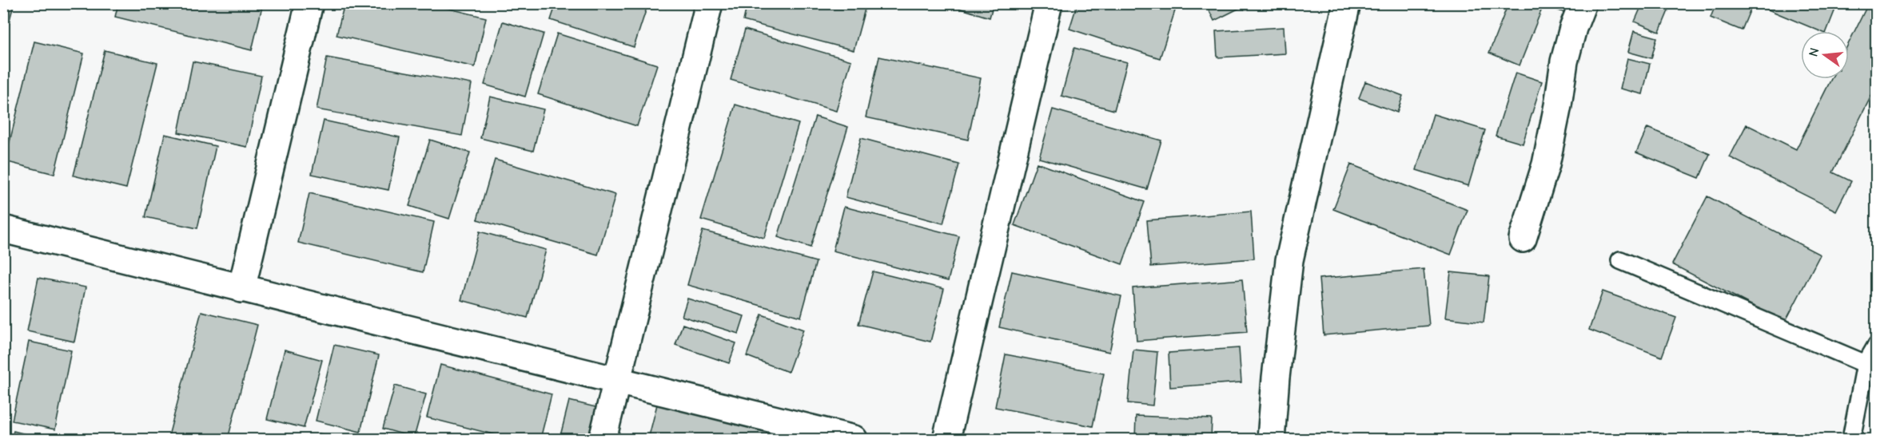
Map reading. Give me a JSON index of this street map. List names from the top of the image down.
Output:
{
  "north": "left"
}
